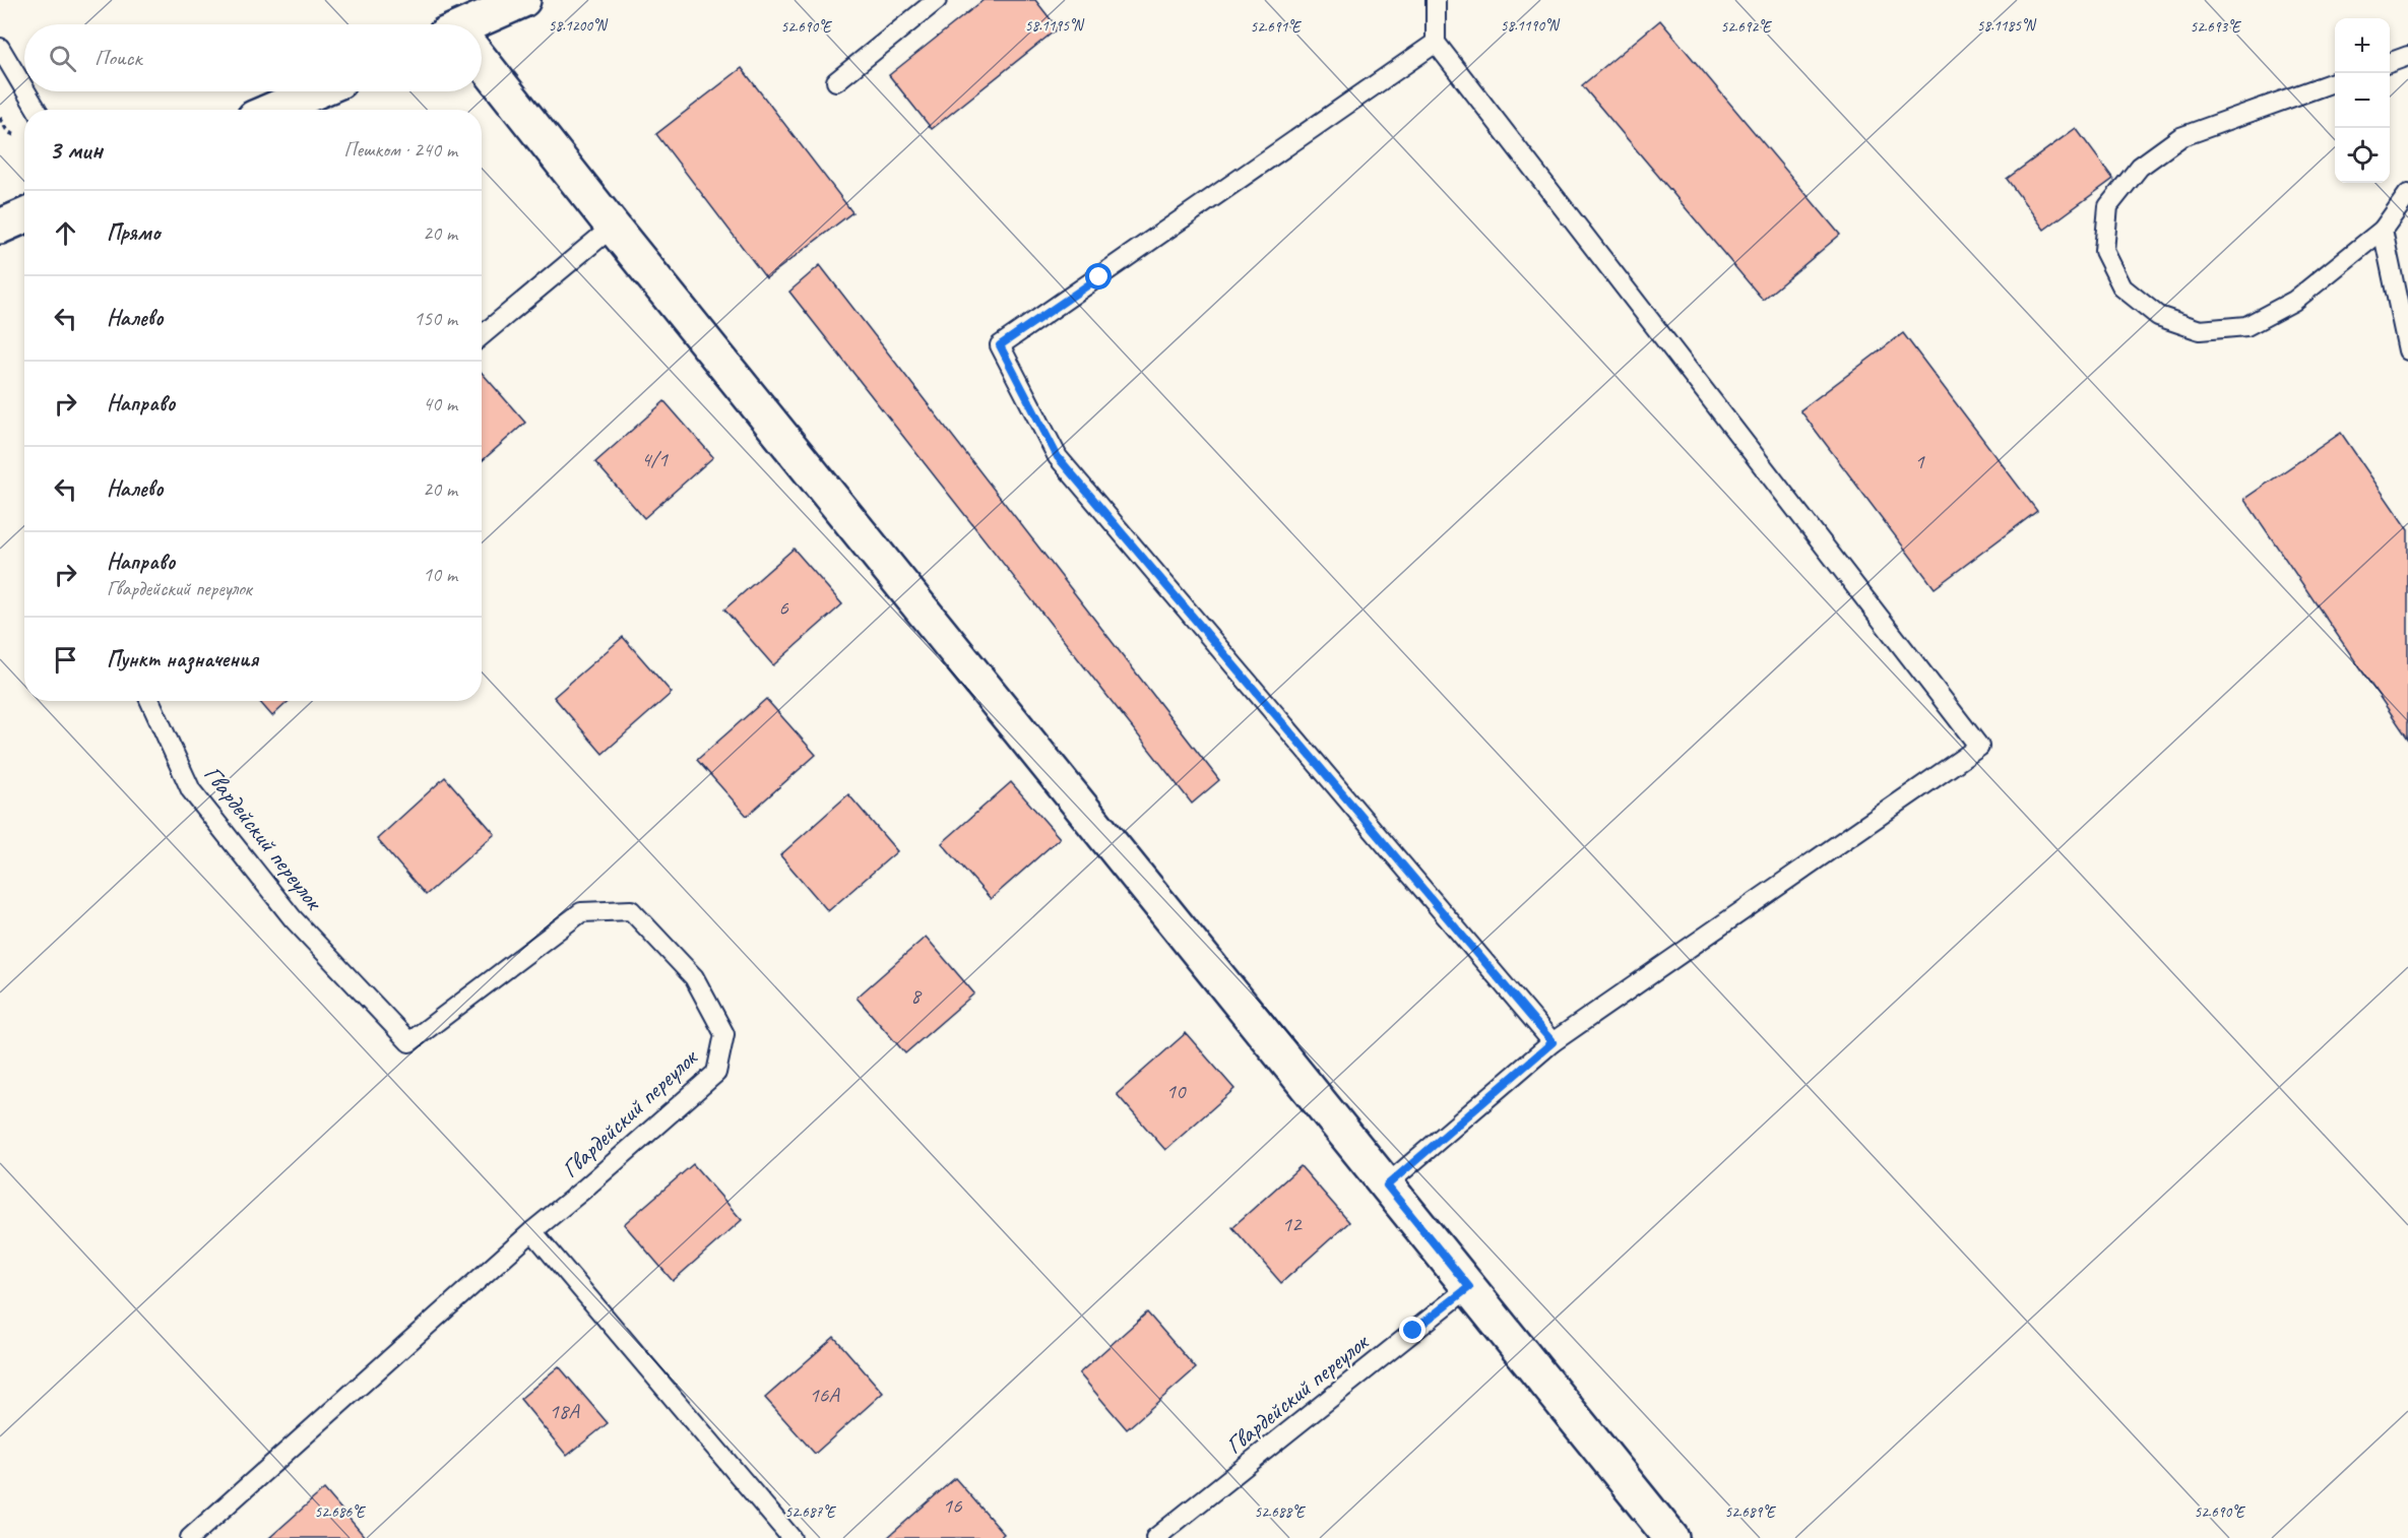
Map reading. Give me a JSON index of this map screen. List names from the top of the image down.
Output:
{
  "streets": {
    "lane": ["Гвардейский переулок"]
  },
  "house_numbers": [
    "4/1",
    "1",
    "6",
    "8",
    "10",
    "12",
    "16А",
    "18А",
    "16"
  ],
  "page": {
    "map_buttons": ["+", "−"],
    "search": "Поиск",
    "heading": ["3 мин", "Пешком · 240 m"],
    "list": [
      ["Прямо", "20 m"],
      ["Налево", "150 m"],
      ["Направо", "40 m"],
      ["Налево", "20 m"],
      ["Направо", "Гвардейский переулок", "10 m"],
      "Пункт назначения"
    ]
  },
  "coordinates": [
    "58.1200°N",
    "58.1195°N",
    "58.1190°N",
    "58.1185°N",
    "52.690°E",
    "52.691°E",
    "52.692°E",
    "52.693°E",
    "52.686°E",
    "52.687°E",
    "52.688°E",
    "52.689°E"
  ]
}
